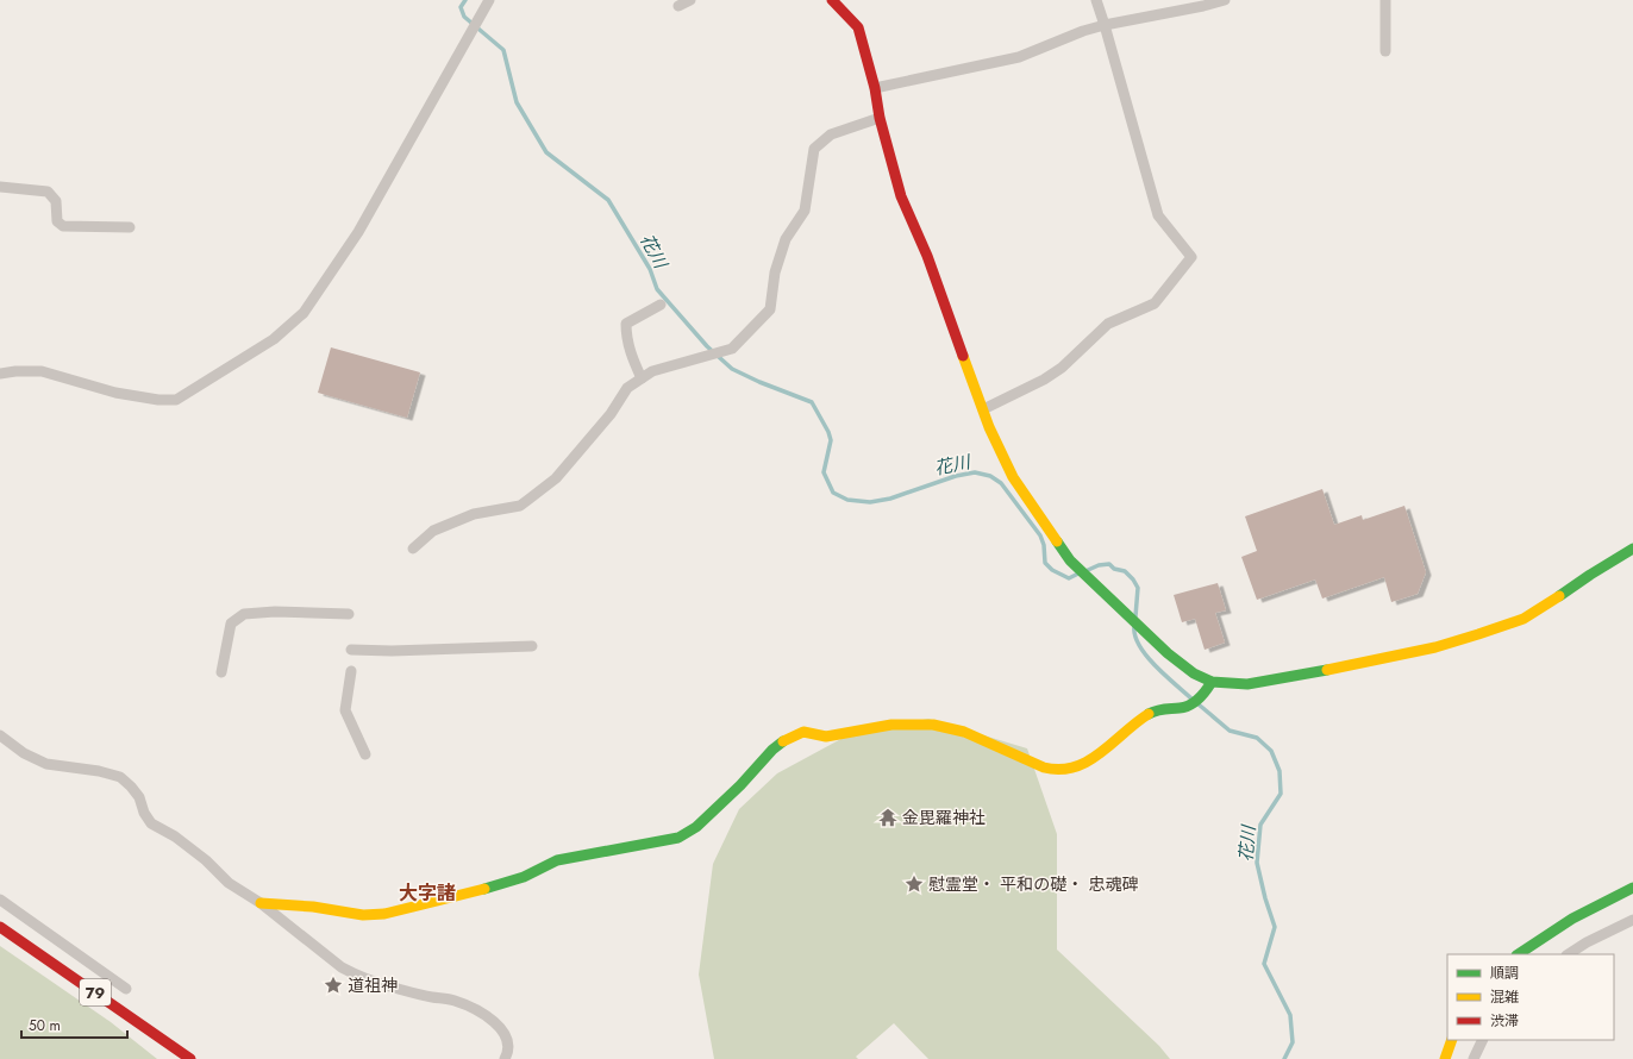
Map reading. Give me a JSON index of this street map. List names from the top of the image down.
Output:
{
  "streets": {
    "street": ["79"]
  },
  "districts": ["大字諸"],
  "water": ["花川"],
  "places": {
    "temple": ["金毘羅神社"],
    "place": ["慰霊堂・ 平和の礎・ 忠魂碑", "道祖神"]
  },
  "legend": ["順調", "混雑", "渋滞"],
  "scale_bar": "50 m"
}
